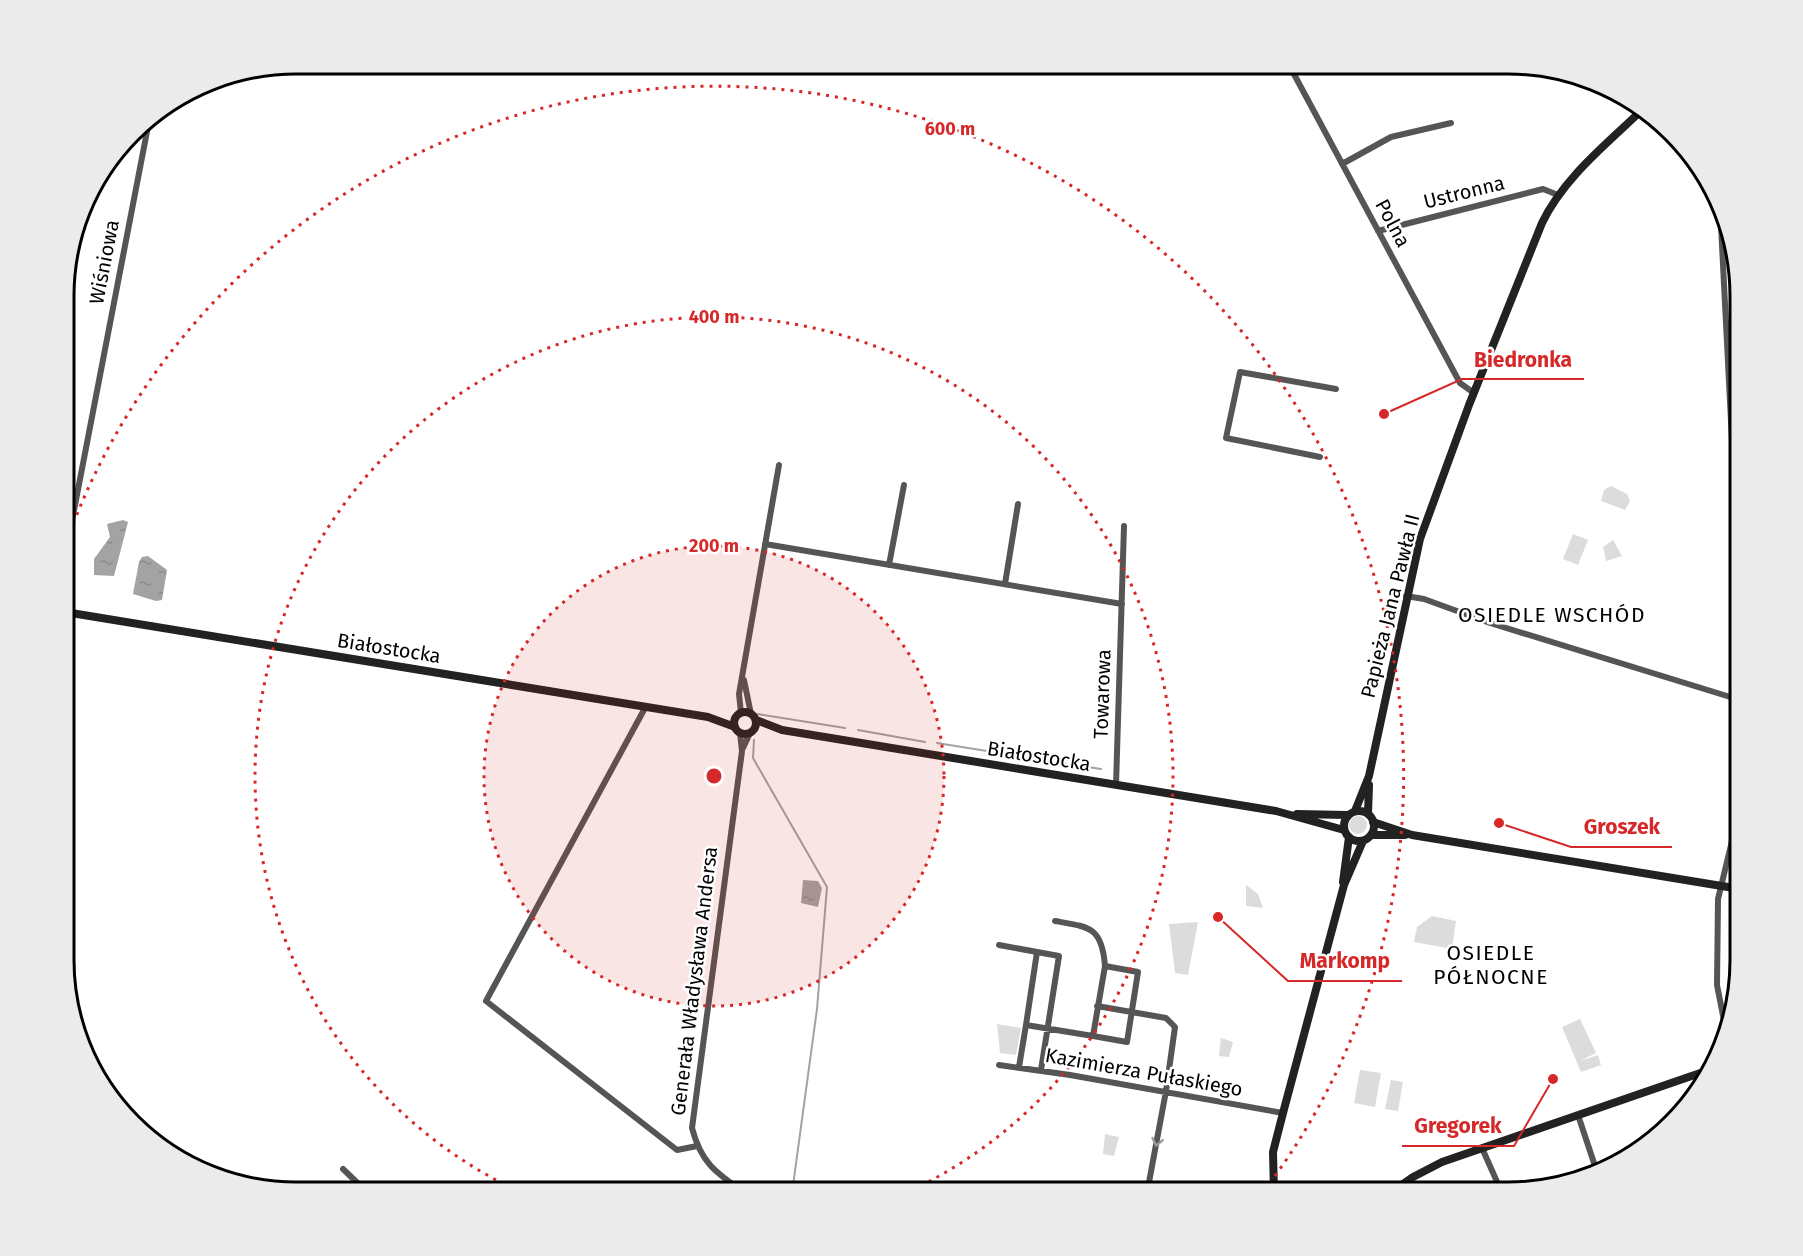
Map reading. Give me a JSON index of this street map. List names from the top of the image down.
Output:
{
  "streets": {
    "main road": ["Papieża Jana Pawła II", "Białostocka"],
    "street": [
      "Ustronna",
      "Polna",
      "Wiśniowa",
      "Towarowa",
      "Generała Władysława Andersa",
      "Kazimierza Pułaskiego"
    ]
  },
  "crossings": [
    ["Ustronna", "Polna"],
    ["Ustronna", "Papieża Jana Pawła II"],
    ["Polna", "Papieża Jana Pawła II"],
    ["Papieża Jana Pawła II", "Białostocka"],
    ["Białostocka", "Towarowa"],
    ["Białostocka", "Generała Władysława Andersa"]
  ],
  "districts": ["OSIEDLE WSCHÓD", "OSIEDLE PÓŁNOCNE"],
  "places": [
    "Biedronka",
    "Groszek",
    "Markomp",
    "Gregorek"
  ],
  "rings": ["600 m", "400 m", "200 m"]
}
